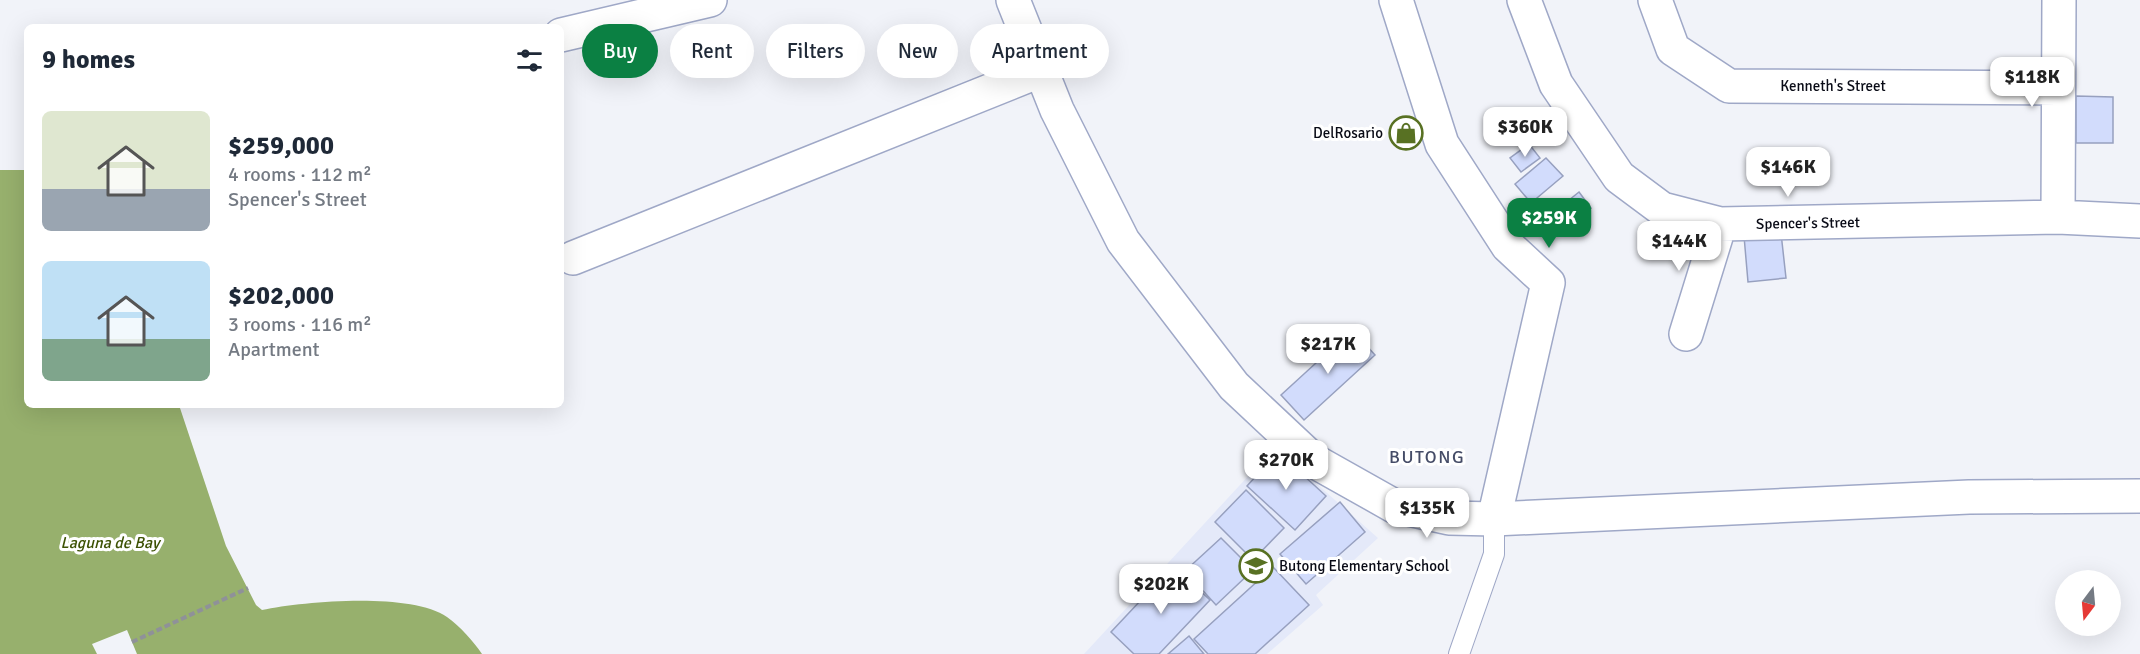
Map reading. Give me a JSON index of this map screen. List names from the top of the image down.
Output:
{
  "streets": {
    "street": ["Kenneth's Street", "Spencer's Street"]
  },
  "districts": ["BUTONG"],
  "water": ["Laguna de Bay"],
  "places": {
    "shop": ["DelRosario"],
    "school or university": ["Butong Elementary School"]
  },
  "north": "bottom",
  "page": {
    "chip": [
      "Buy",
      "Rent",
      "Filters",
      "New",
      "Apartment"
    ],
    "heading": "9 homes",
    "price": [
      "$118K",
      "$360K",
      "$146K",
      "$259K",
      "$144K",
      "$217K",
      "$270K",
      "$135K",
      "$202K"
    ],
    "list": [
      {
        "name": "$259,000",
        "note": "4 rooms · 112 m² · Spencer's Street"
      },
      {
        "name": "$202,000",
        "note": "3 rooms · 116 m² · Apartment"
      }
    ]
  }
}
